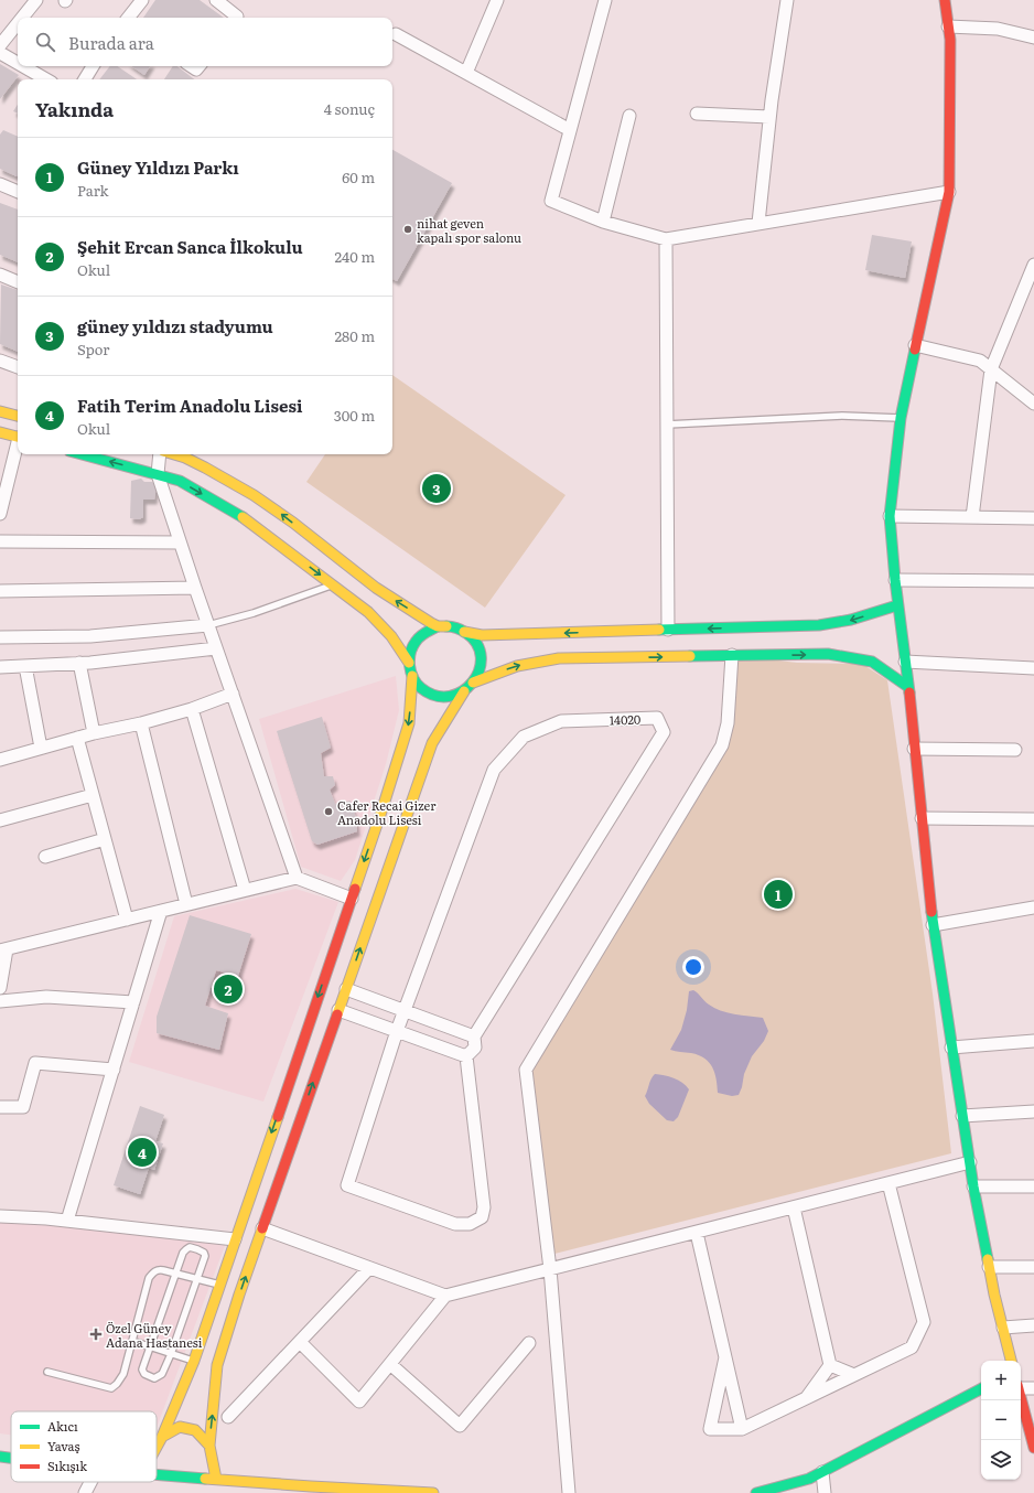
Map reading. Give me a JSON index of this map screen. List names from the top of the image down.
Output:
{
  "streets": {
    "street": ["14020"]
  },
  "places": {
    "other": ["nihat geven kapalı spor salonu", "Cafer Recai Gizer Anadolu Lisesi"],
    "health": ["Özel Güney Adana Hastanesi"]
  },
  "legend": ["Akıcı", "Yavaş", "Sıkışık"],
  "page": {
    "search": "Burada ara",
    "heading": ["Yakında", "4 sonuç"],
    "list": [
      {
        "mark": "1",
        "name": "Güney Yıldızı Parkı",
        "note": "Park",
        "value": "60 m"
      },
      {
        "mark": "2",
        "name": "Şehit Ercan Sanca İlkokulu",
        "note": "Okul",
        "value": "240 m"
      },
      {
        "mark": "3",
        "name": "güney yıldızı stadyumu",
        "note": "Spor",
        "value": "280 m"
      },
      {
        "mark": "4",
        "name": "Fatih Terim Anadolu Lisesi",
        "note": "Okul",
        "value": "300 m"
      }
    ],
    "pins": [
      "3",
      "1",
      "2",
      "4"
    ],
    "map_buttons": ["+", "−"]
  }
}
